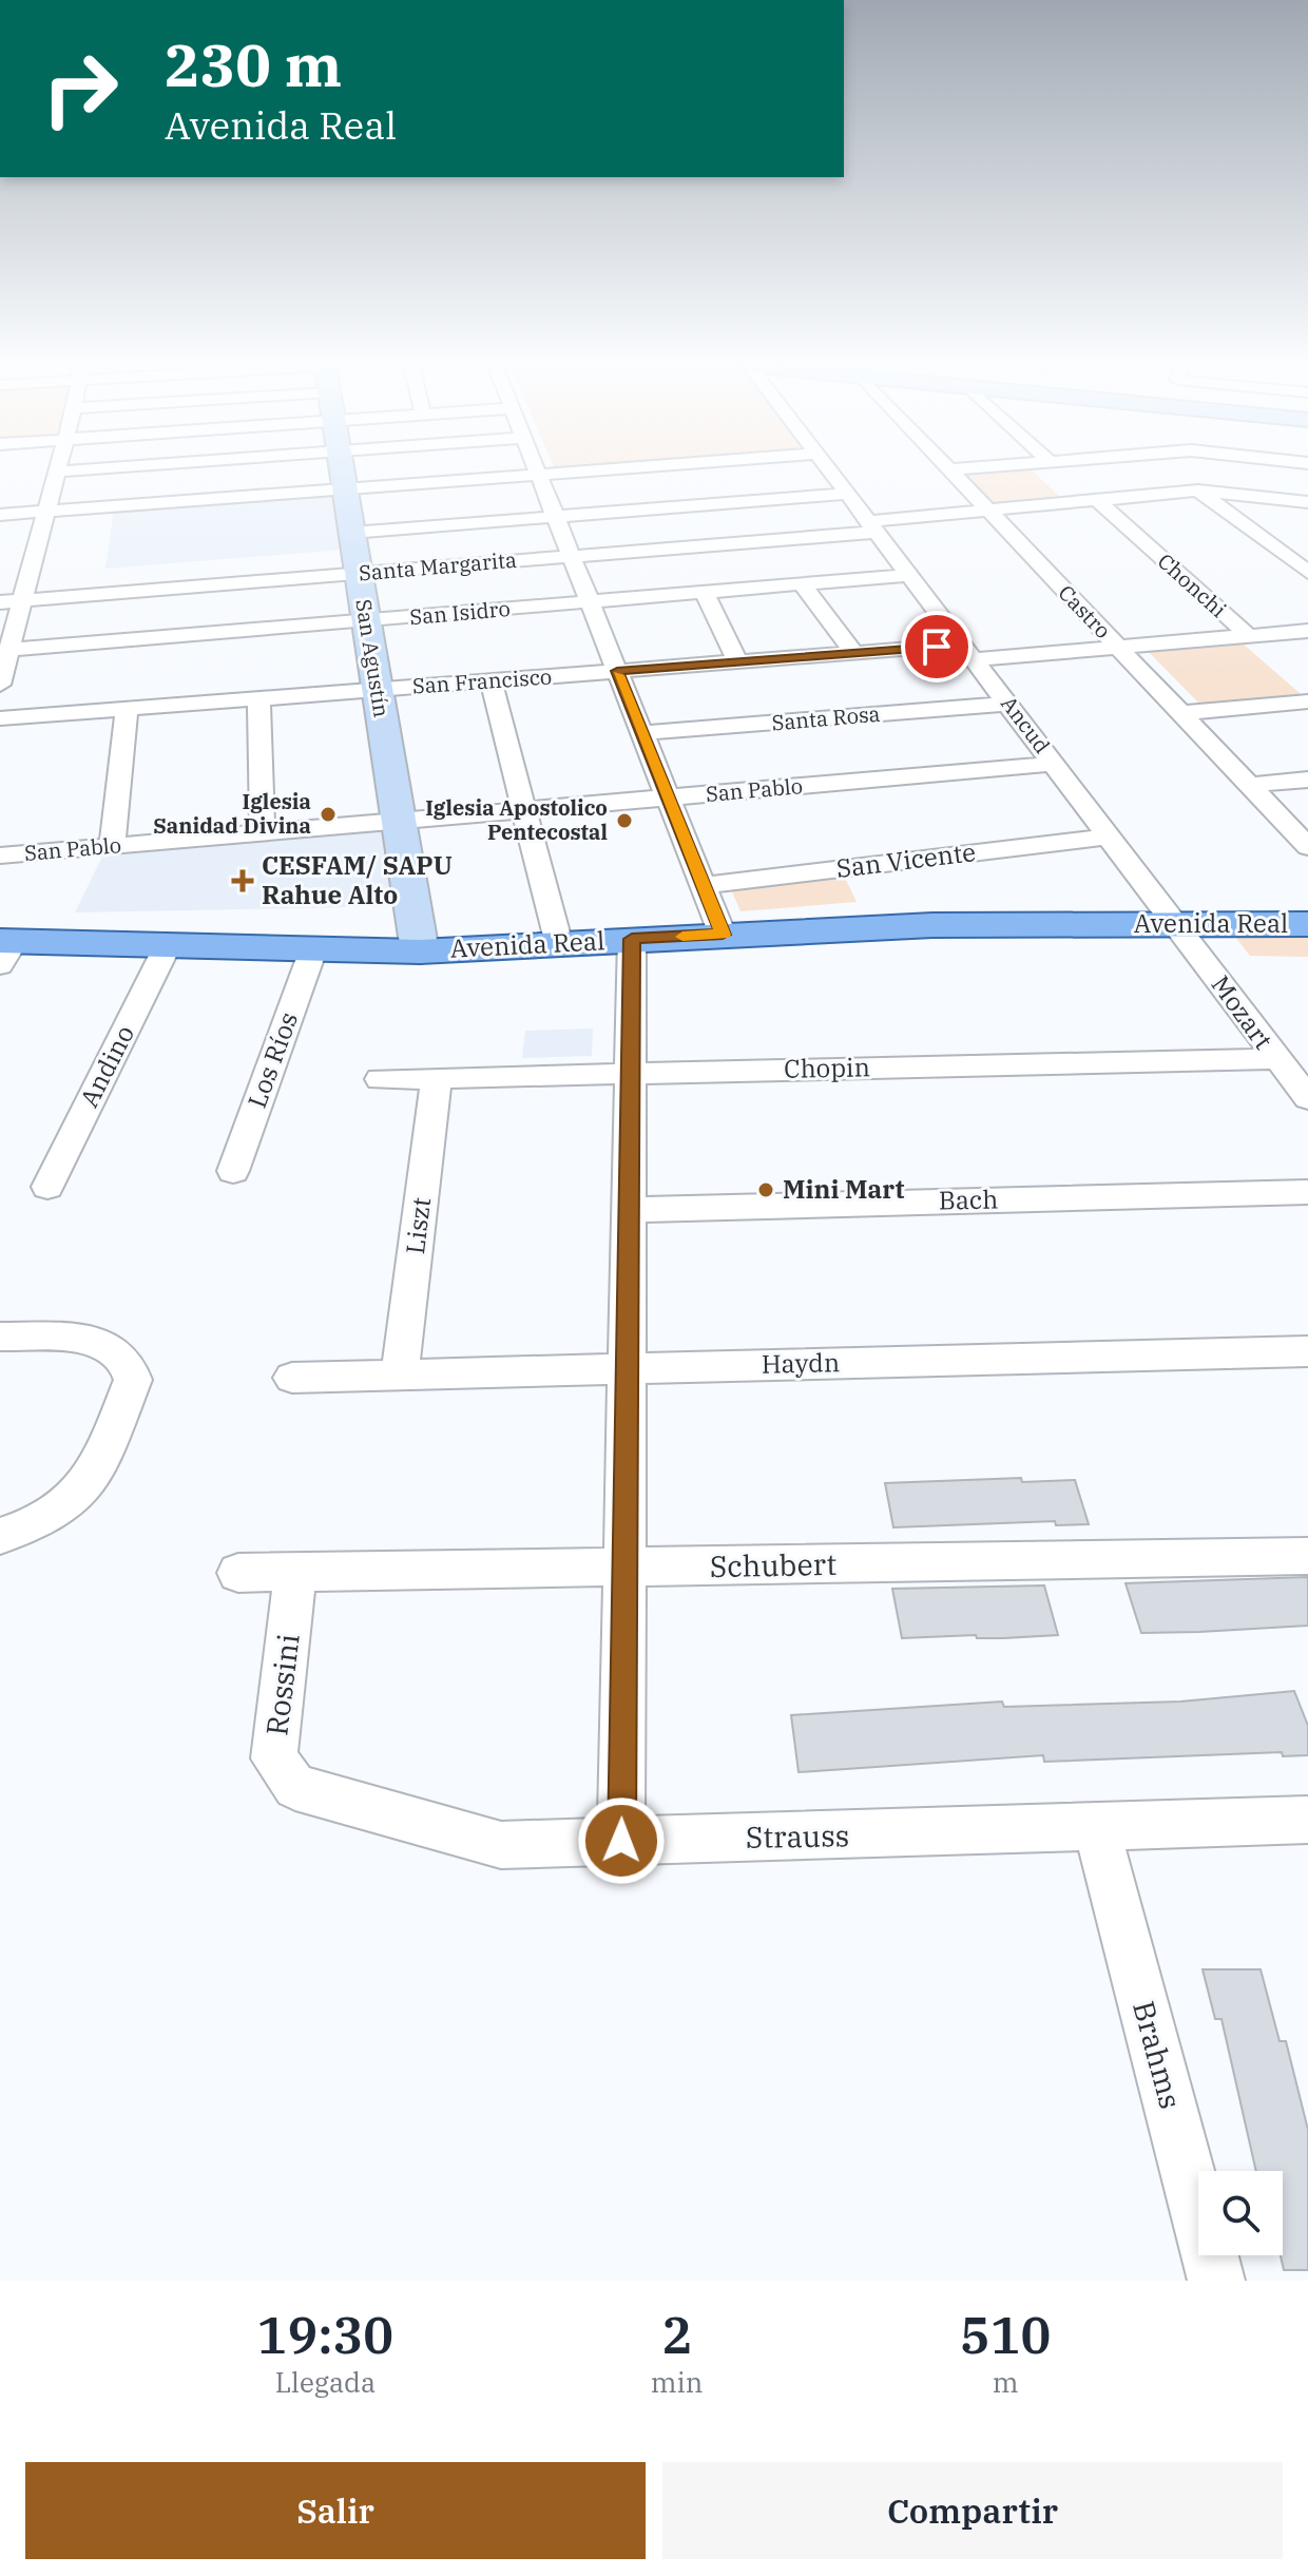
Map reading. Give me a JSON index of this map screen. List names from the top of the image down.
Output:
{
  "streets": {
    "main road": ["Avenida Real"],
    "street": [
      "Santa Margarita",
      "Chonchi",
      "Castro",
      "San Isidro",
      "San Agustín",
      "San Francisco",
      "Santa Rosa",
      "Ancud",
      "San Pablo",
      "San Vicente",
      "Mozart",
      "Los Ríos",
      "Andino",
      "Chopin",
      "Bach",
      "Liszt",
      "Haydn",
      "Schubert",
      "Rossini",
      "Strauss",
      "Brahms"
    ]
  },
  "crossings": [
    ["Santa Margarita", "Chonchi"],
    ["Santa Margarita", "Castro"],
    ["Santa Margarita", "San Agustín"],
    ["Santa Margarita", "Ancud"],
    ["Chonchi", "San Francisco"],
    ["Castro", "San Francisco"],
    ["San Isidro", "San Agustín"],
    ["San Isidro", "Ancud"],
    ["San Agustín", "San Francisco"],
    ["San Agustín", "San Pablo"],
    ["San Agustín", "Avenida Real"],
    ["San Francisco", "Ancud"],
    ["Santa Rosa", "Ancud"],
    ["Ancud", "San Pablo"],
    ["Ancud", "San Vicente"],
    ["Ancud", "Avenida Real"],
    ["Ancud", "Mozart"],
    ["Avenida Real", "Mozart"],
    ["Avenida Real", "Los Ríos"],
    ["Avenida Real", "Andino"],
    ["Mozart", "Chopin"],
    ["Chopin", "Liszt"],
    ["Liszt", "Haydn"],
    ["Schubert", "Rossini"],
    ["Rossini", "Strauss"],
    ["Strauss", "Brahms"]
  ],
  "places": {
    "other": ["Iglesia Sanidad Divina", "Iglesia Apostolico Pentecostal", "Mini Mart"],
    "health": ["CESFAM/ SAPU Rahue Alto"]
  },
  "page": {
    "turn": ["230 m", "Avenida Real"],
    "eta": [
      "19:30",
      "Llegada",
      "2",
      "min",
      "510",
      "m"
    ],
    "buttons": ["Salir", "Compartir"]
  }
}
